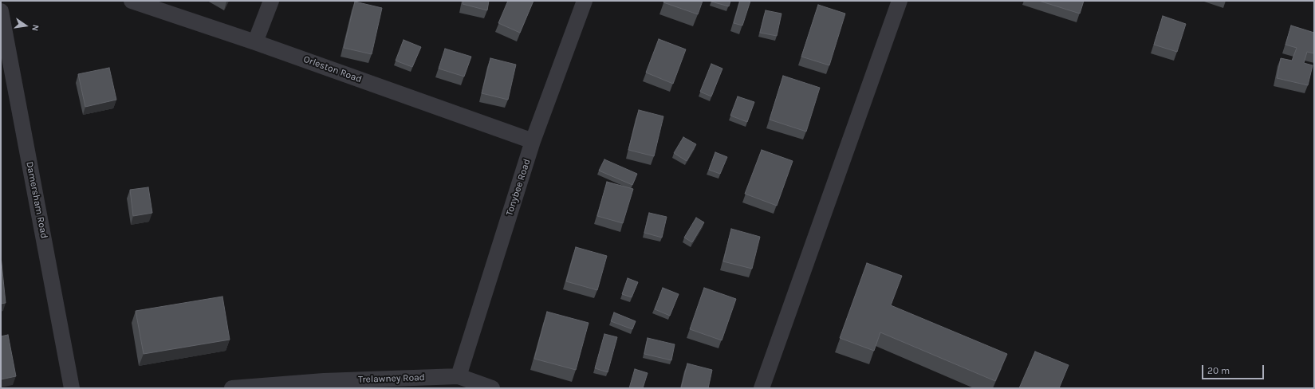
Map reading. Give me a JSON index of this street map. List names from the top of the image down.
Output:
{
  "streets": {
    "street": [
      "Orleston Road",
      "Tonybee Road",
      "Damersham Road",
      "Trelawney Road"
    ]
  },
  "crossings": [
    ["Orleston Road", "Tonybee Road"],
    ["Tonybee Road", "Trelawney Road"]
  ],
  "scale_bar": "20 m",
  "north": "right"
}
